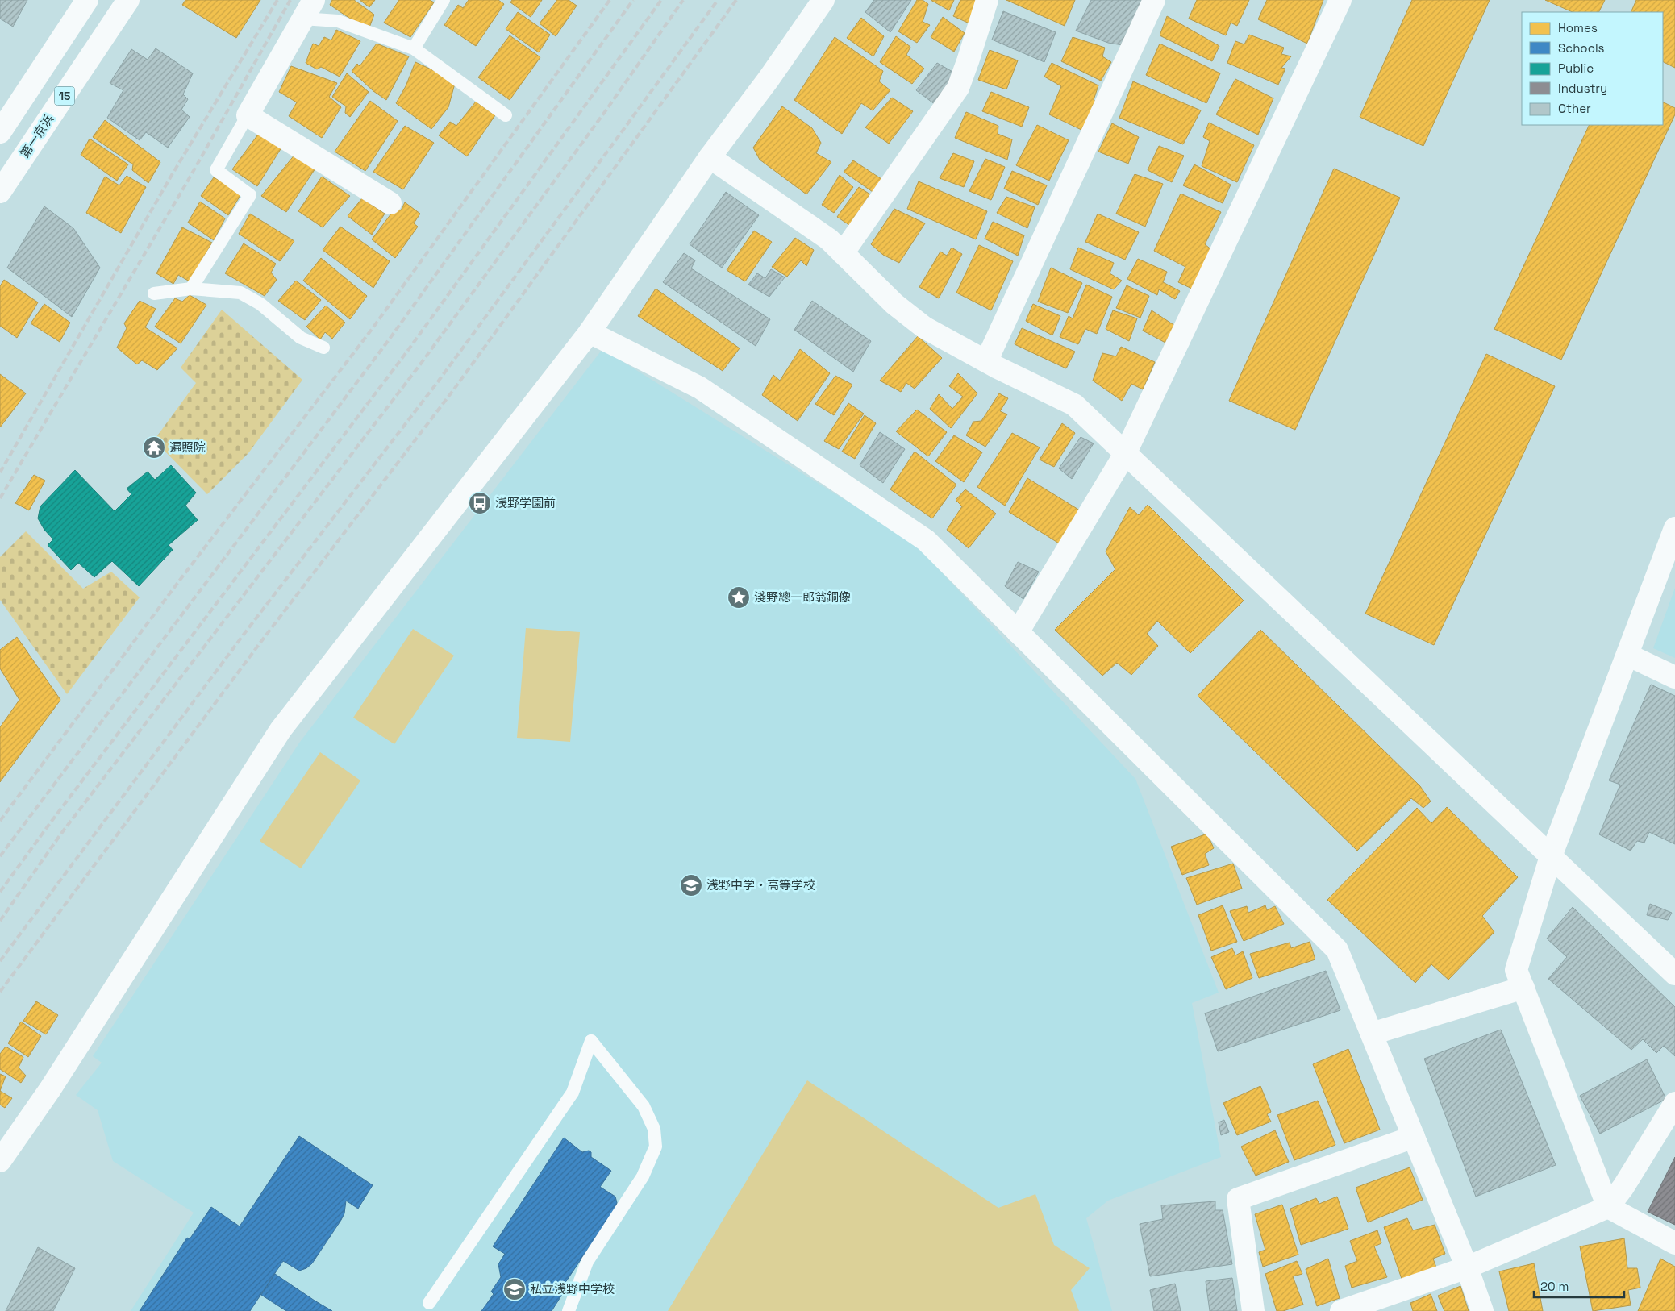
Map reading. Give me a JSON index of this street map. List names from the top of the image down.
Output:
{
  "streets": {
    "main road": ["15", "第一京浜"]
  },
  "places": {
    "temple": ["遍照院"],
    "bus stop": ["浅野学園前"],
    "place": ["淺野總一郎翁銅像"],
    "school or university": ["浅野中学・高等学校", "私立浅野中学校"]
  },
  "legend": [
    "Homes",
    "Schools",
    "Public",
    "Industry",
    "Other"
  ],
  "scale_bar": "20 m"
}
